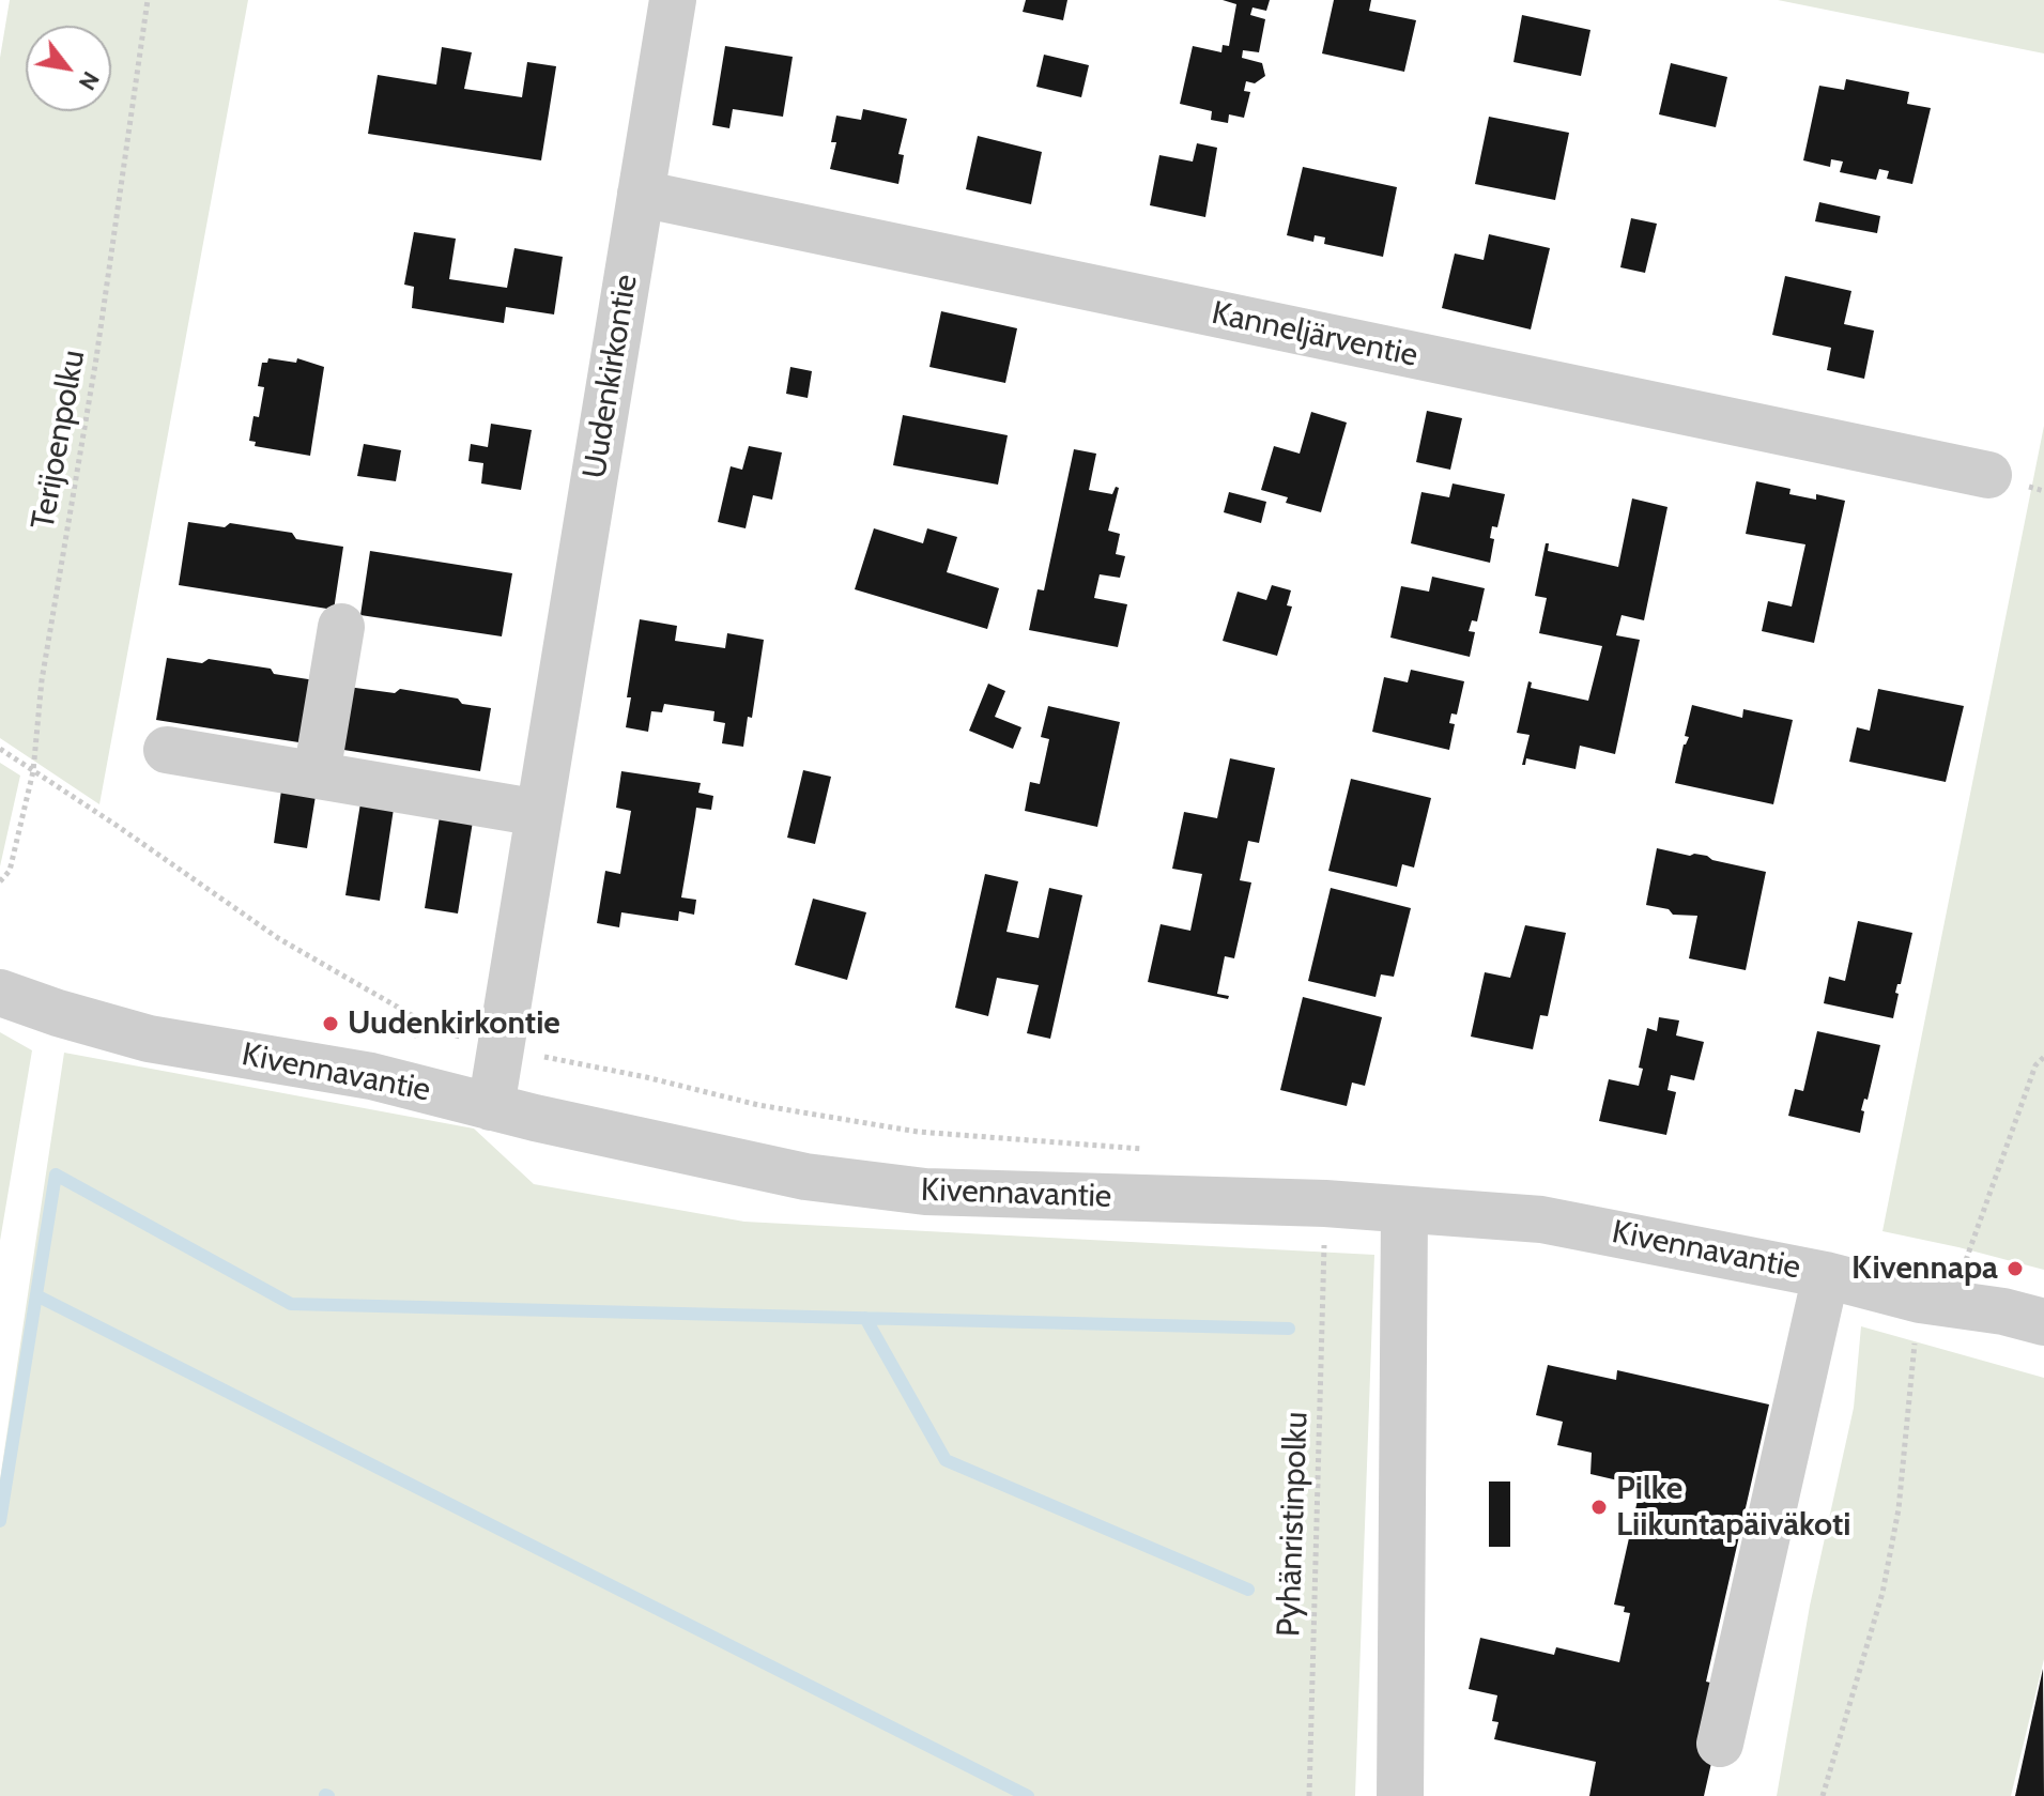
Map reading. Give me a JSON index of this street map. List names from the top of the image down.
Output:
{
  "streets": {
    "street": ["Kanneljärventie", "Uudenkirkontie", "Kivennavantie"],
    "path": ["Terijoenpolku", "Pyhänristinpolku"]
  },
  "crossings": [
    ["Kanneljärventie", "Uudenkirkontie"],
    ["Uudenkirkontie", "Kivennavantie"]
  ],
  "places": ["Uudenkirkontie", "Kivennapa", "Pilke Liikuntapäiväkoti"],
  "north": "bottom right"
}
